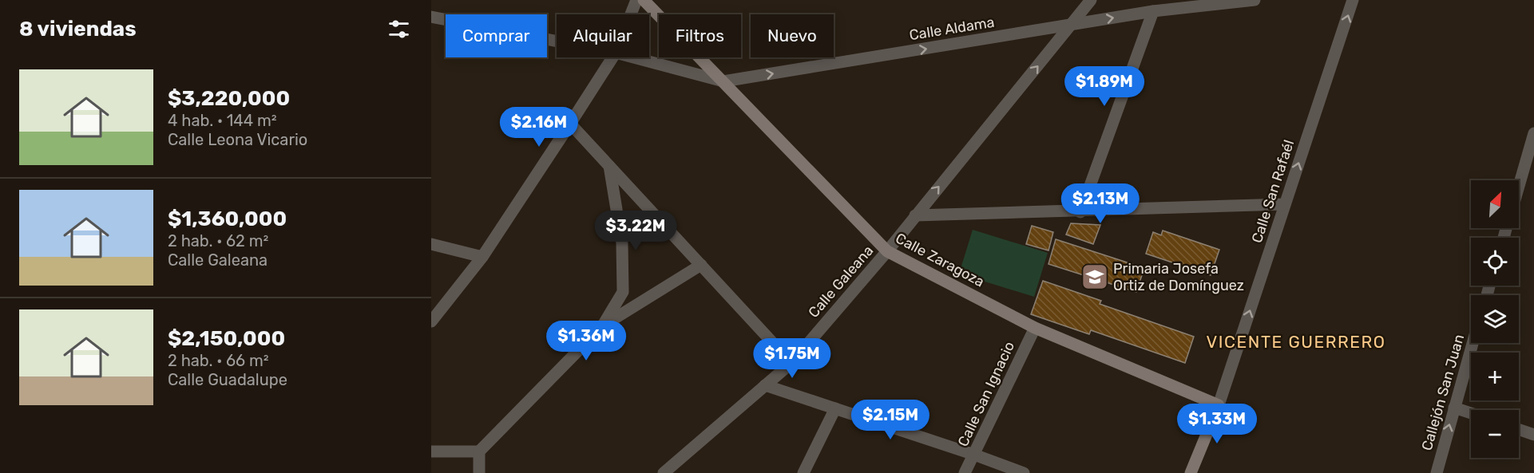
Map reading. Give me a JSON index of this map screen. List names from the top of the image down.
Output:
{
  "streets": {
    "street": [
      "Calle Aldama",
      "Calle San Rafaél",
      "Calle Zaragoza",
      "Calle Galeana",
      "Callejón San Juan",
      "Calle San Ignacio"
    ]
  },
  "crossings": [
    ["Calle Aldama", "Calle Zaragoza"],
    ["Calle Aldama", "Calle Galeana"],
    ["Calle San Rafaél", "Calle Zaragoza"],
    ["Calle Zaragoza", "Calle Galeana"],
    ["Calle Zaragoza", "Calle San Ignacio"]
  ],
  "one_way": ["Calle Aldama", "Calle San Rafaél", "Callejón San Juan"],
  "districts": ["VICENTE GUERRERO"],
  "places": {
    "school or university": ["Primaria Josefa Ortiz de Domínguez"]
  },
  "north": "top right",
  "page": {
    "heading": "8 viviendas",
    "chip": [
      "Comprar",
      "Alquilar",
      "Filtros",
      "Nuevo"
    ],
    "list": [
      {
        "name": "$3,220,000",
        "note": "4 hab. · 144 m² · Calle Leona Vicario"
      },
      {
        "name": "$1,360,000",
        "note": "2 hab. · 62 m² · Calle Galeana"
      },
      {
        "name": "$2,150,000",
        "note": "2 hab. · 66 m² · Calle Guadalupe"
      }
    ],
    "price": [
      "$1.89M",
      "$2.16M",
      "$2.13M",
      "$3.22M",
      "$1.36M",
      "$1.75M",
      "$2.15M",
      "$1.33M"
    ],
    "map_buttons": ["+", "−"]
  }
}
